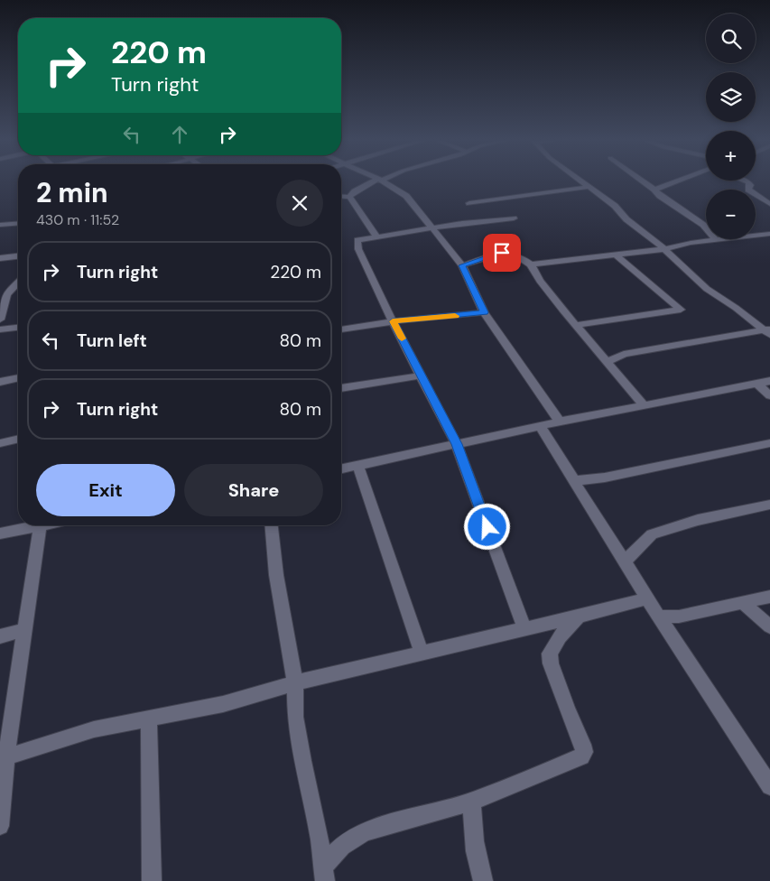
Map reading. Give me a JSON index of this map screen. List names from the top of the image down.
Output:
{
  "page": {
    "map_buttons": ["+", "−"],
    "turn": ["220 m", "Turn right"],
    "heading": ["2 min", "430 m · 11:52"],
    "list": [
      {
        "name": "Turn right",
        "value": "220 m"
      },
      {
        "name": "Turn left",
        "value": "80 m"
      },
      {
        "name": "Turn right",
        "value": "80 m"
      }
    ],
    "buttons": ["Exit", "Share"]
  }
}
